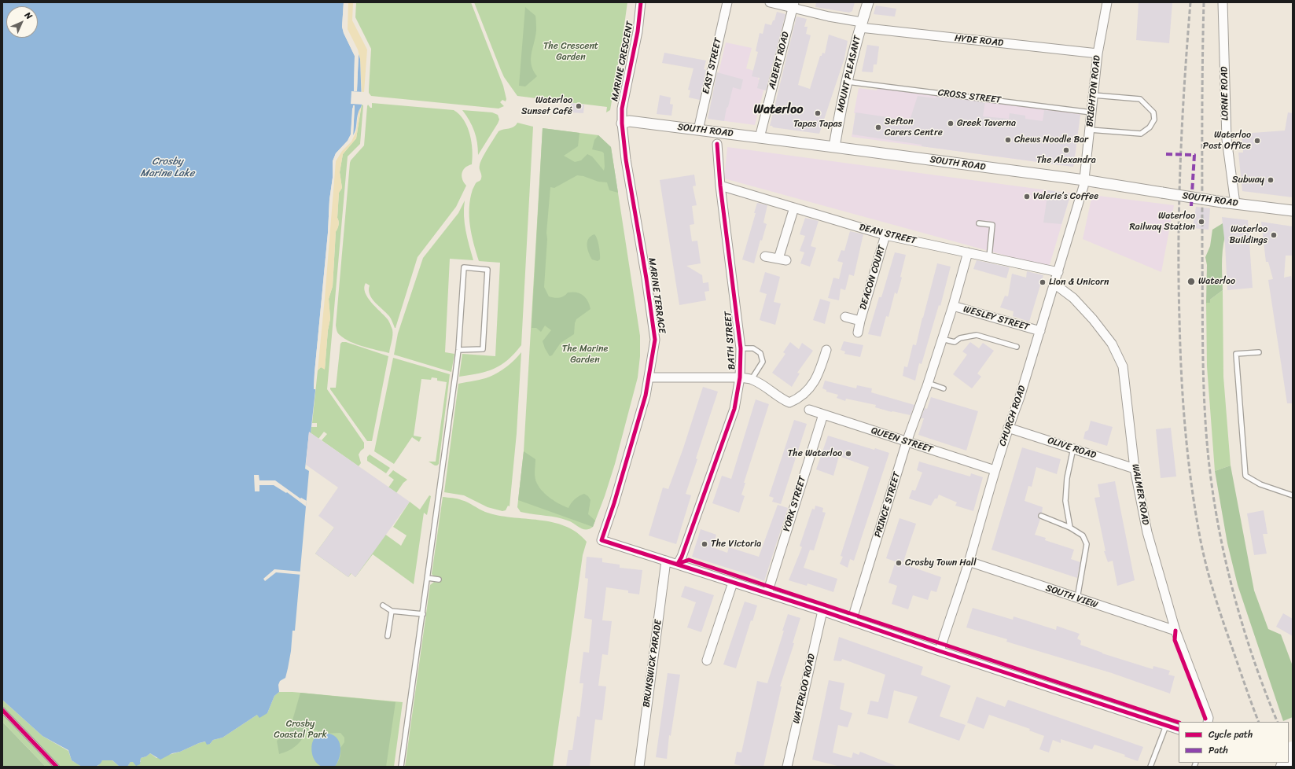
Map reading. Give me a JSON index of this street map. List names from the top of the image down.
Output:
{
  "streets": {
    "street": [
      "HYDE ROAD",
      "ALBERT ROAD",
      "MARINE CRESCENT",
      "EAST STREET",
      "MOUNT PLEASANT",
      "BRIGHTON ROAD",
      "LORNE ROAD",
      "SOUTH ROAD",
      "DEAN STREET",
      "DEACON COURT",
      "MARINE TERRACE",
      "WESLEY STREET",
      "BATH STREET",
      "CHURCH ROAD",
      "QUEEN STREET",
      "OLIVE ROAD",
      "WALMER ROAD",
      "YORK STREET",
      "PRINCE STREET",
      "SOUTH VIEW",
      "BRUNSWICK PARADE",
      "WATERLOO ROAD"
    ],
    "lane": ["CROSS STREET"]
  },
  "crossings": [
    ["HYDE ROAD", "ALBERT ROAD"],
    ["HYDE ROAD", "MOUNT PLEASANT"],
    ["HYDE ROAD", "BRIGHTON ROAD"],
    ["ALBERT ROAD", "SOUTH ROAD"],
    ["MARINE CRESCENT", "SOUTH ROAD"],
    ["MARINE CRESCENT", "MARINE TERRACE"],
    ["EAST STREET", "SOUTH ROAD"],
    ["MOUNT PLEASANT", "CROSS STREET"],
    ["MOUNT PLEASANT", "SOUTH ROAD"],
    ["BRIGHTON ROAD", "CROSS STREET"],
    ["BRIGHTON ROAD", "SOUTH ROAD"],
    ["BRIGHTON ROAD", "CHURCH ROAD"],
    ["LORNE ROAD", "SOUTH ROAD"],
    ["SOUTH ROAD", "MARINE TERRACE"],
    ["SOUTH ROAD", "CHURCH ROAD"],
    ["DEAN STREET", "DEACON COURT"],
    ["DEAN STREET", "WESLEY STREET"],
    ["DEAN STREET", "BATH STREET"],
    ["DEAN STREET", "CHURCH ROAD"],
    ["MARINE TERRACE", "BRUNSWICK PARADE"],
    ["WESLEY STREET", "CHURCH ROAD"],
    ["WESLEY STREET", "PRINCE STREET"],
    ["CHURCH ROAD", "QUEEN STREET"],
    ["CHURCH ROAD", "OLIVE ROAD"],
    ["CHURCH ROAD", "WALMER ROAD"],
    ["CHURCH ROAD", "SOUTH VIEW"],
    ["QUEEN STREET", "YORK STREET"],
    ["QUEEN STREET", "PRINCE STREET"],
    ["OLIVE ROAD", "WALMER ROAD"],
    ["WALMER ROAD", "SOUTH VIEW"]
  ],
  "districts": ["Waterloo"],
  "water": ["Crosby Marine Lake"],
  "parks": ["The Crescent Garden", "The Marine Garden", "Crosby Coastal Park"],
  "places": [
    "Waterloo Sunset Café",
    "Tapas Tapas",
    "Greek Taverna",
    "Sefton Carers Centre",
    "Chews Noodle Bar",
    "Waterloo Post Office",
    "The Alexandra",
    "Subway",
    "Valerie’s Coffee",
    "Waterloo Railway Station",
    "Waterloo Buildings",
    "Waterloo",
    "Lion & Unicorn",
    "The Waterloo",
    "The Victoria",
    "Crosby Town Hall"
  ],
  "legend": ["Cycle path", "Path"],
  "north": "top right"
}
